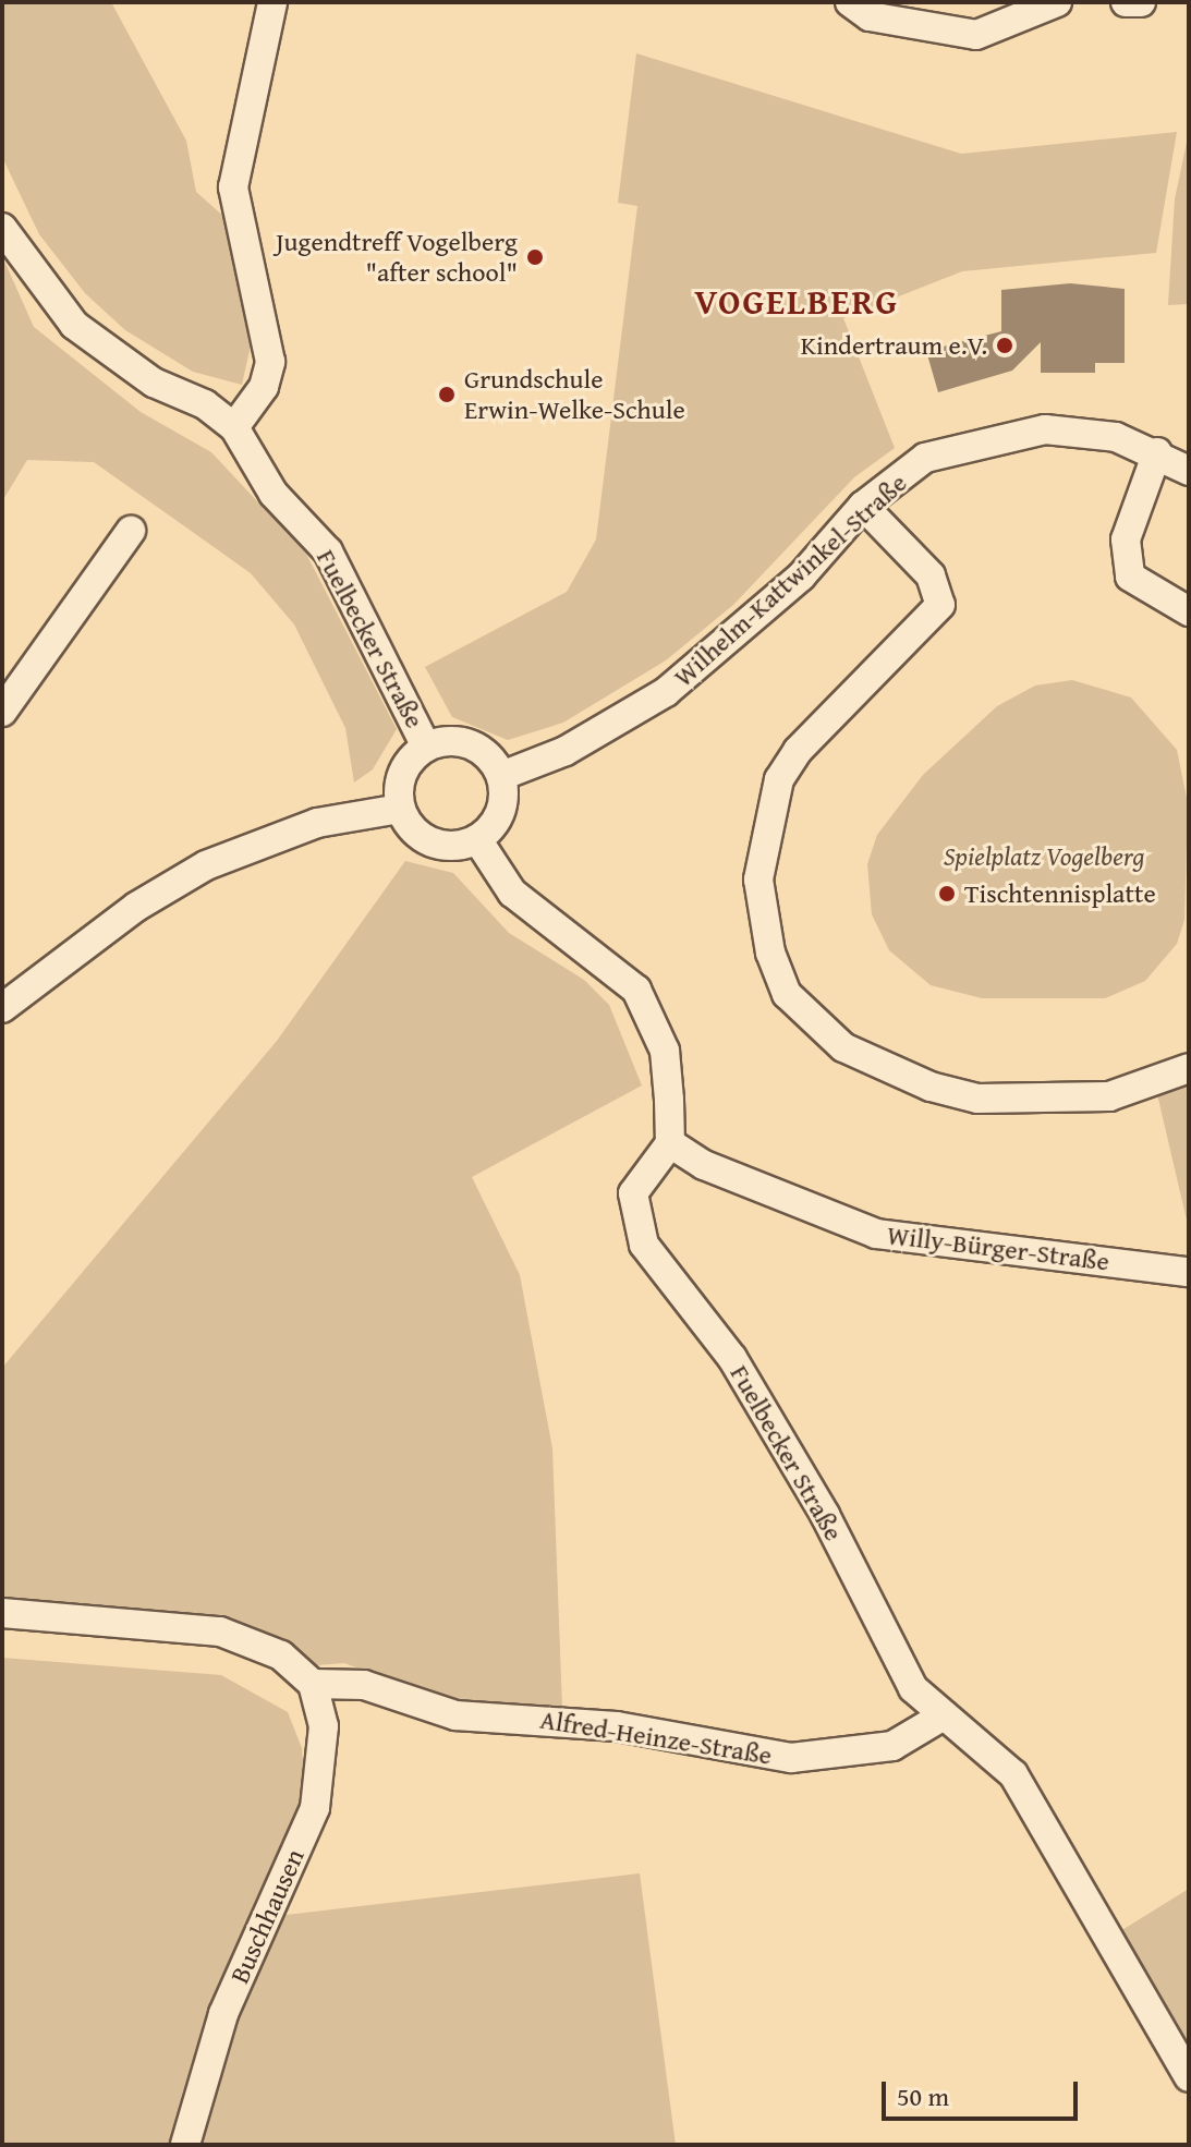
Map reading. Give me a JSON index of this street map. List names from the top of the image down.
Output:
{
  "streets": {
    "street": [
      "Wilhelm-Kattwinkel-Straße",
      "Fuelbecker Straße",
      "Willy-Bürger-Straße",
      "Alfred-Heinze-Straße",
      "Buschhausen"
    ]
  },
  "crossings": [
    ["Wilhelm-Kattwinkel-Straße", "Fuelbecker Straße"],
    ["Fuelbecker Straße", "Willy-Bürger-Straße"],
    ["Fuelbecker Straße", "Alfred-Heinze-Straße"],
    ["Alfred-Heinze-Straße", "Buschhausen"]
  ],
  "districts": ["VOGELBERG"],
  "parks": ["Spielplatz Vogelberg"],
  "places": [
    "Jugendtreff Vogelberg \"after school\"",
    "Kindertraum e.V.",
    "Grundschule Erwin-Welke-Schule",
    "Tischtennisplatte"
  ],
  "scale_bar": "50 m"
}
